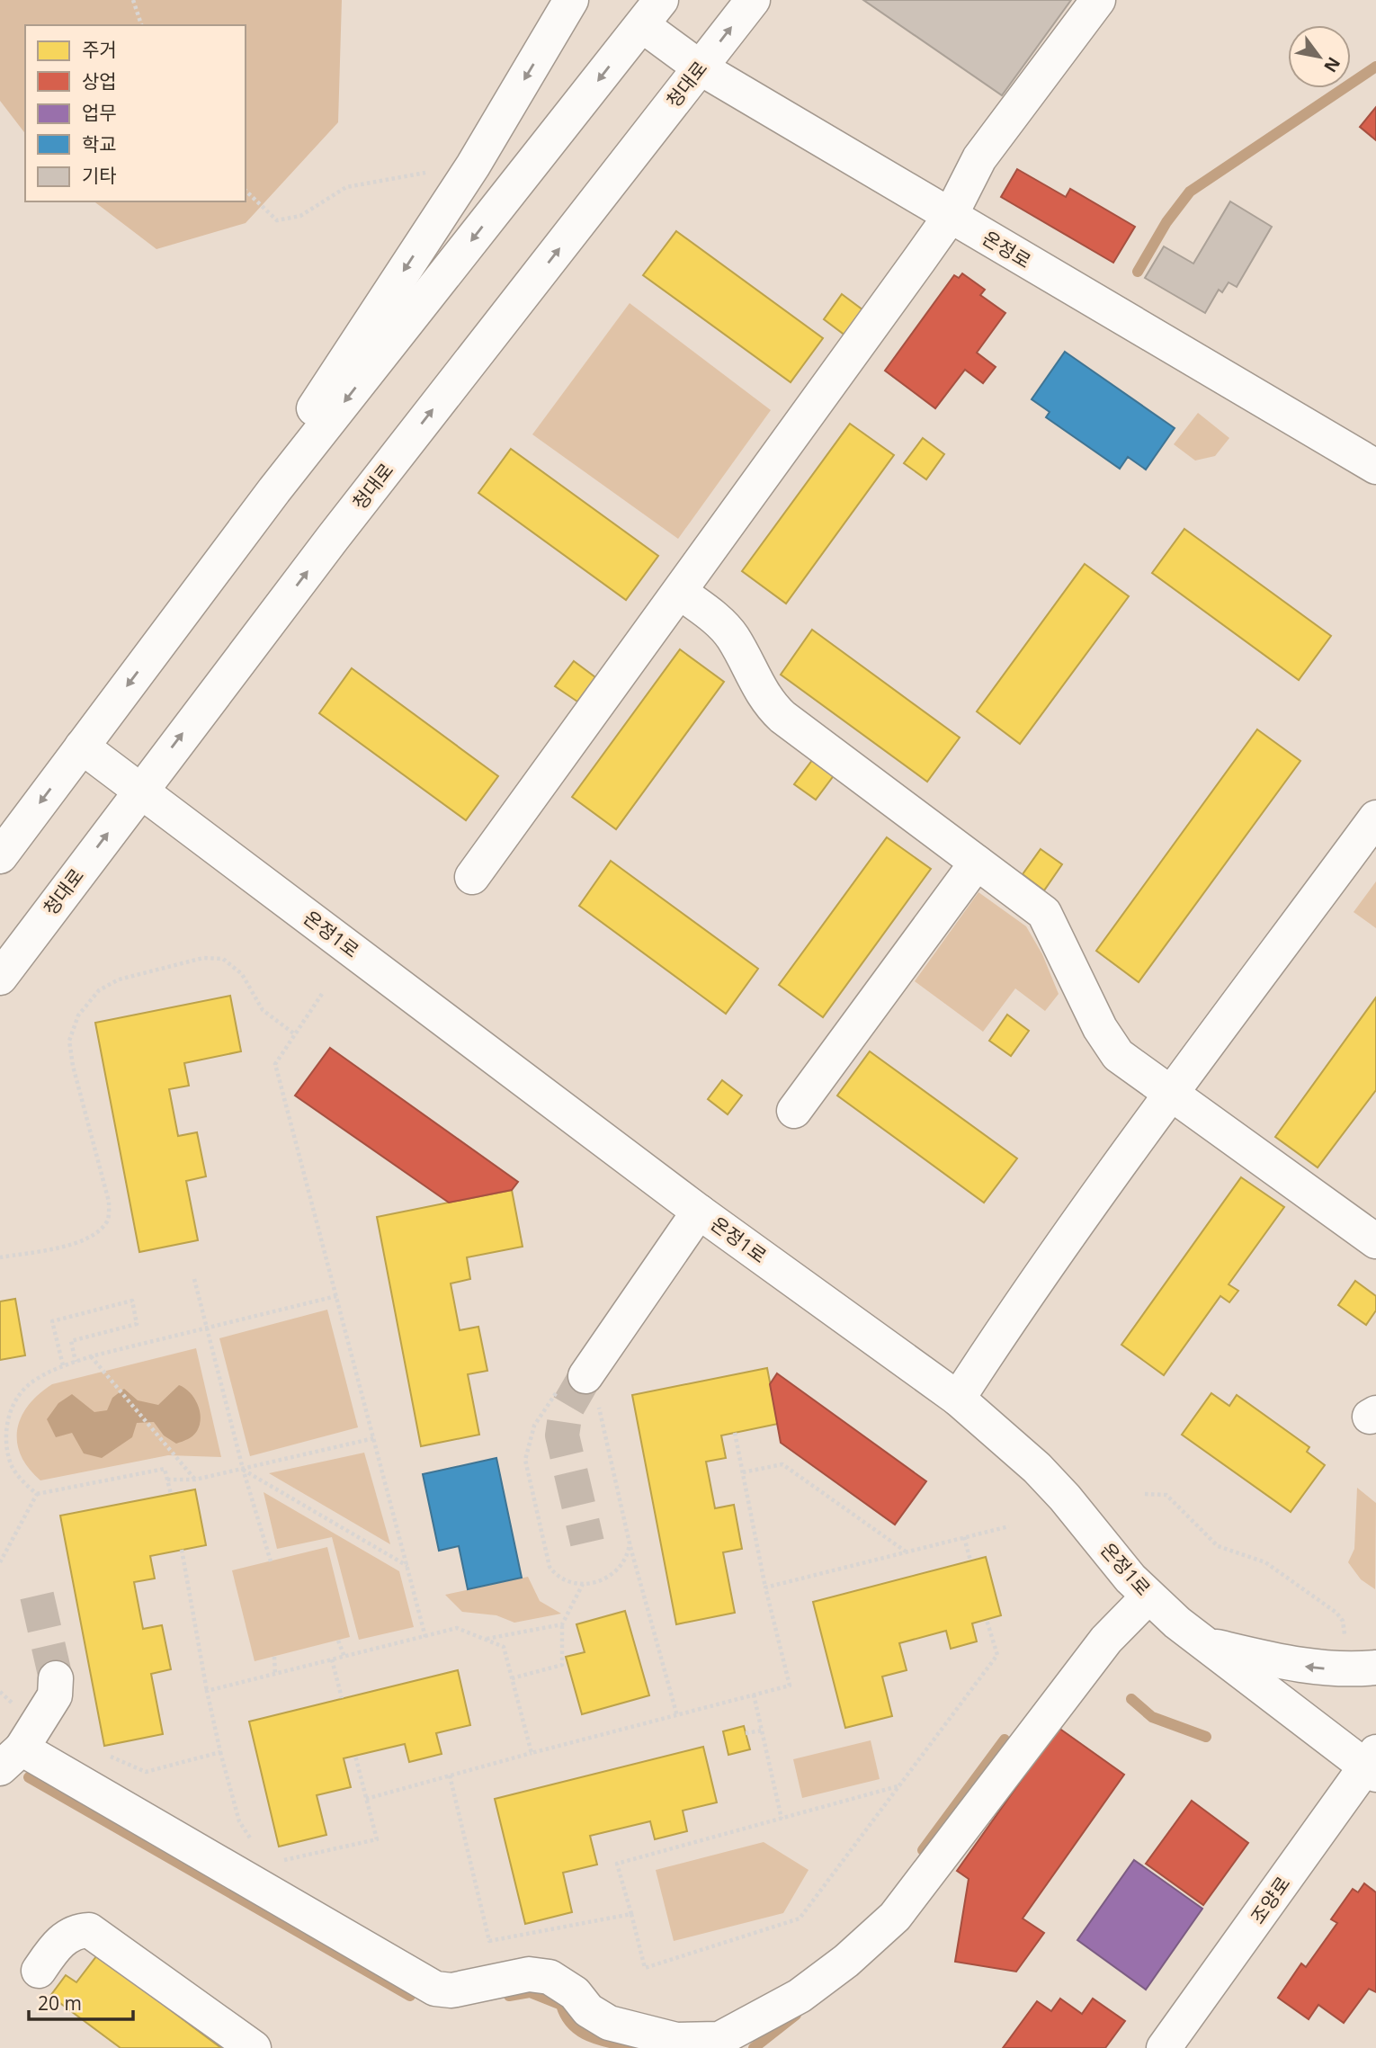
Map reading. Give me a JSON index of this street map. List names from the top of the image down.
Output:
{
  "streets": {
    "street": [
      "청대로",
      "온정로",
      "온정1로",
      "조양로"
    ]
  },
  "crossings": [
    ["청대로", "온정로"],
    ["청대로", "온정1로"],
    ["온정1로", "조양로"]
  ],
  "legend": [
    "주거",
    "상업",
    "업무",
    "학교",
    "기타"
  ],
  "scale_bar": "20 m",
  "north": "bottom right"
}
